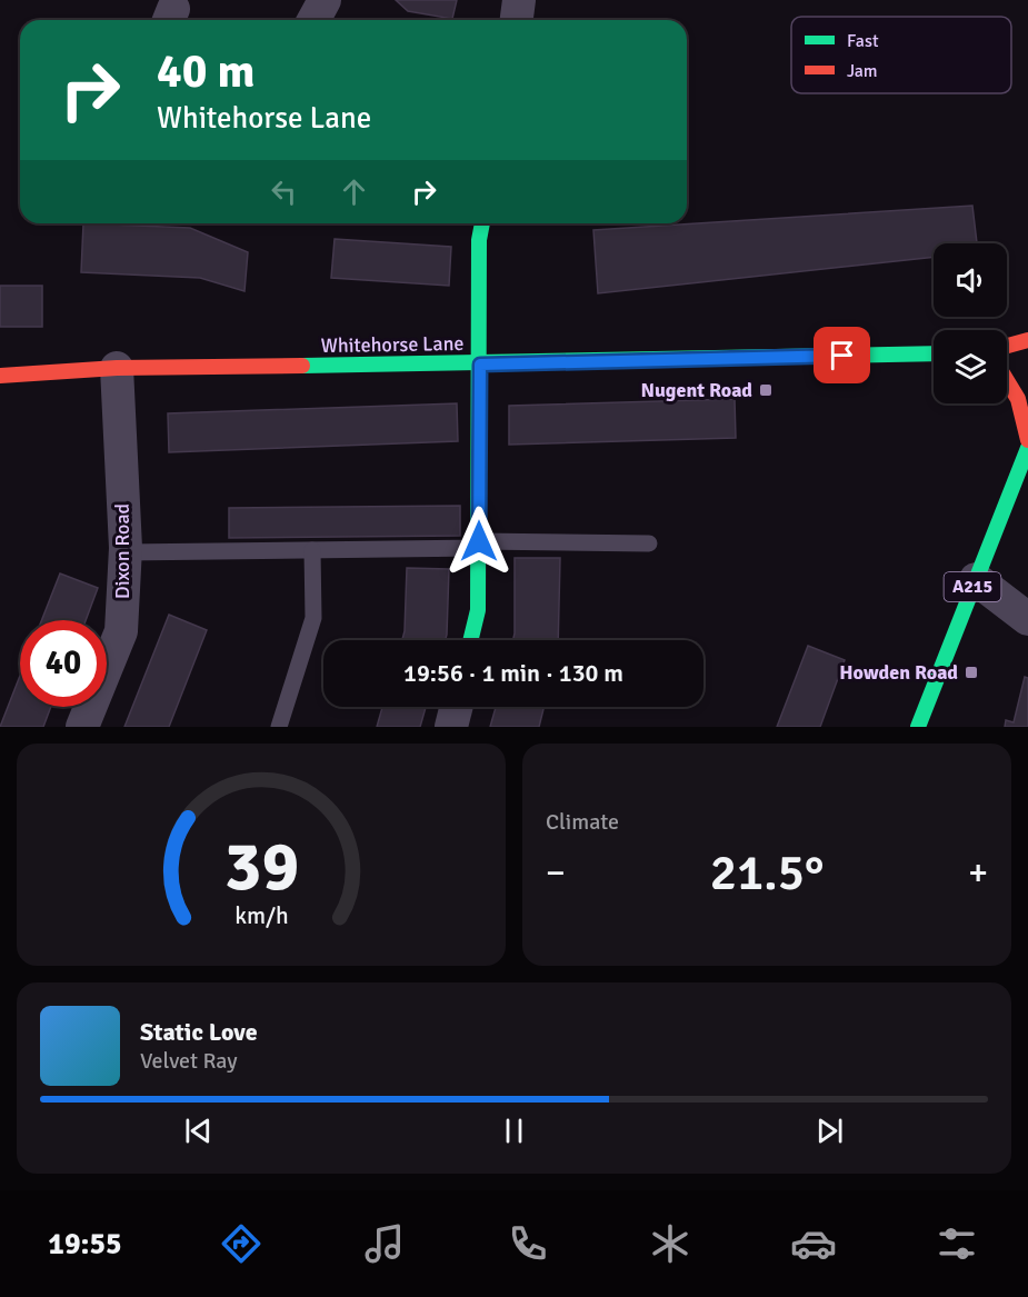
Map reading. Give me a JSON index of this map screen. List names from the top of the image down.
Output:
{
  "streets": {
    "main road": ["Whitehorse Lane", "A215"],
    "street": ["Dixon Road"]
  },
  "crossings": [
    ["Whitehorse Lane", "Dixon Road"]
  ],
  "places": {
    "transit": ["Nugent Road", "Howden Road"]
  },
  "legend": ["Fast", "Jam"],
  "page": {
    "turn": ["40 m", "Whitehorse Lane"],
    "limit": "40",
    "trip": "19:56 · 1 min · 130 m",
    "tile": "Climate",
    "heat": ["−", "21.5°", "+"],
    "song": ["Static Love", "Velvet Ray"],
    "tabs": "19:55",
    "gauge": ["39", "km/h"]
  }
}
